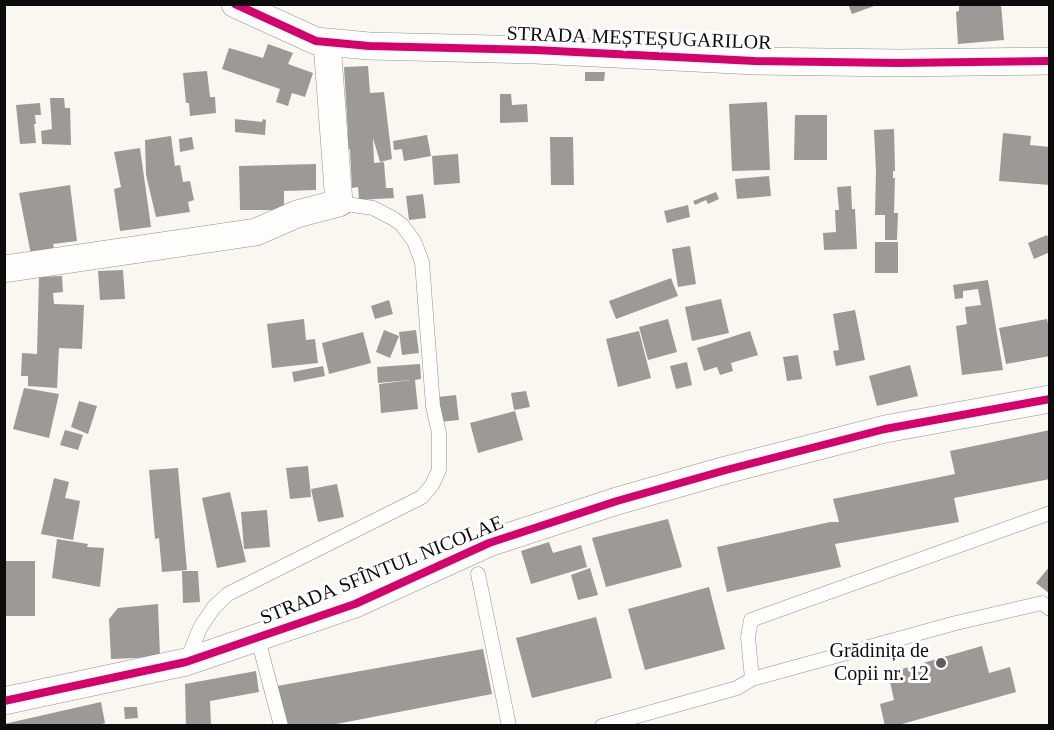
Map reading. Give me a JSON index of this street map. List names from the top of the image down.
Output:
{
  "streets": {
    "street": ["STRADA MEȘTEȘUGARILOR", "STRADA SFÎNTUL NICOLAE"]
  },
  "places": ["Grădinița de Copii nr. 12"]
}
